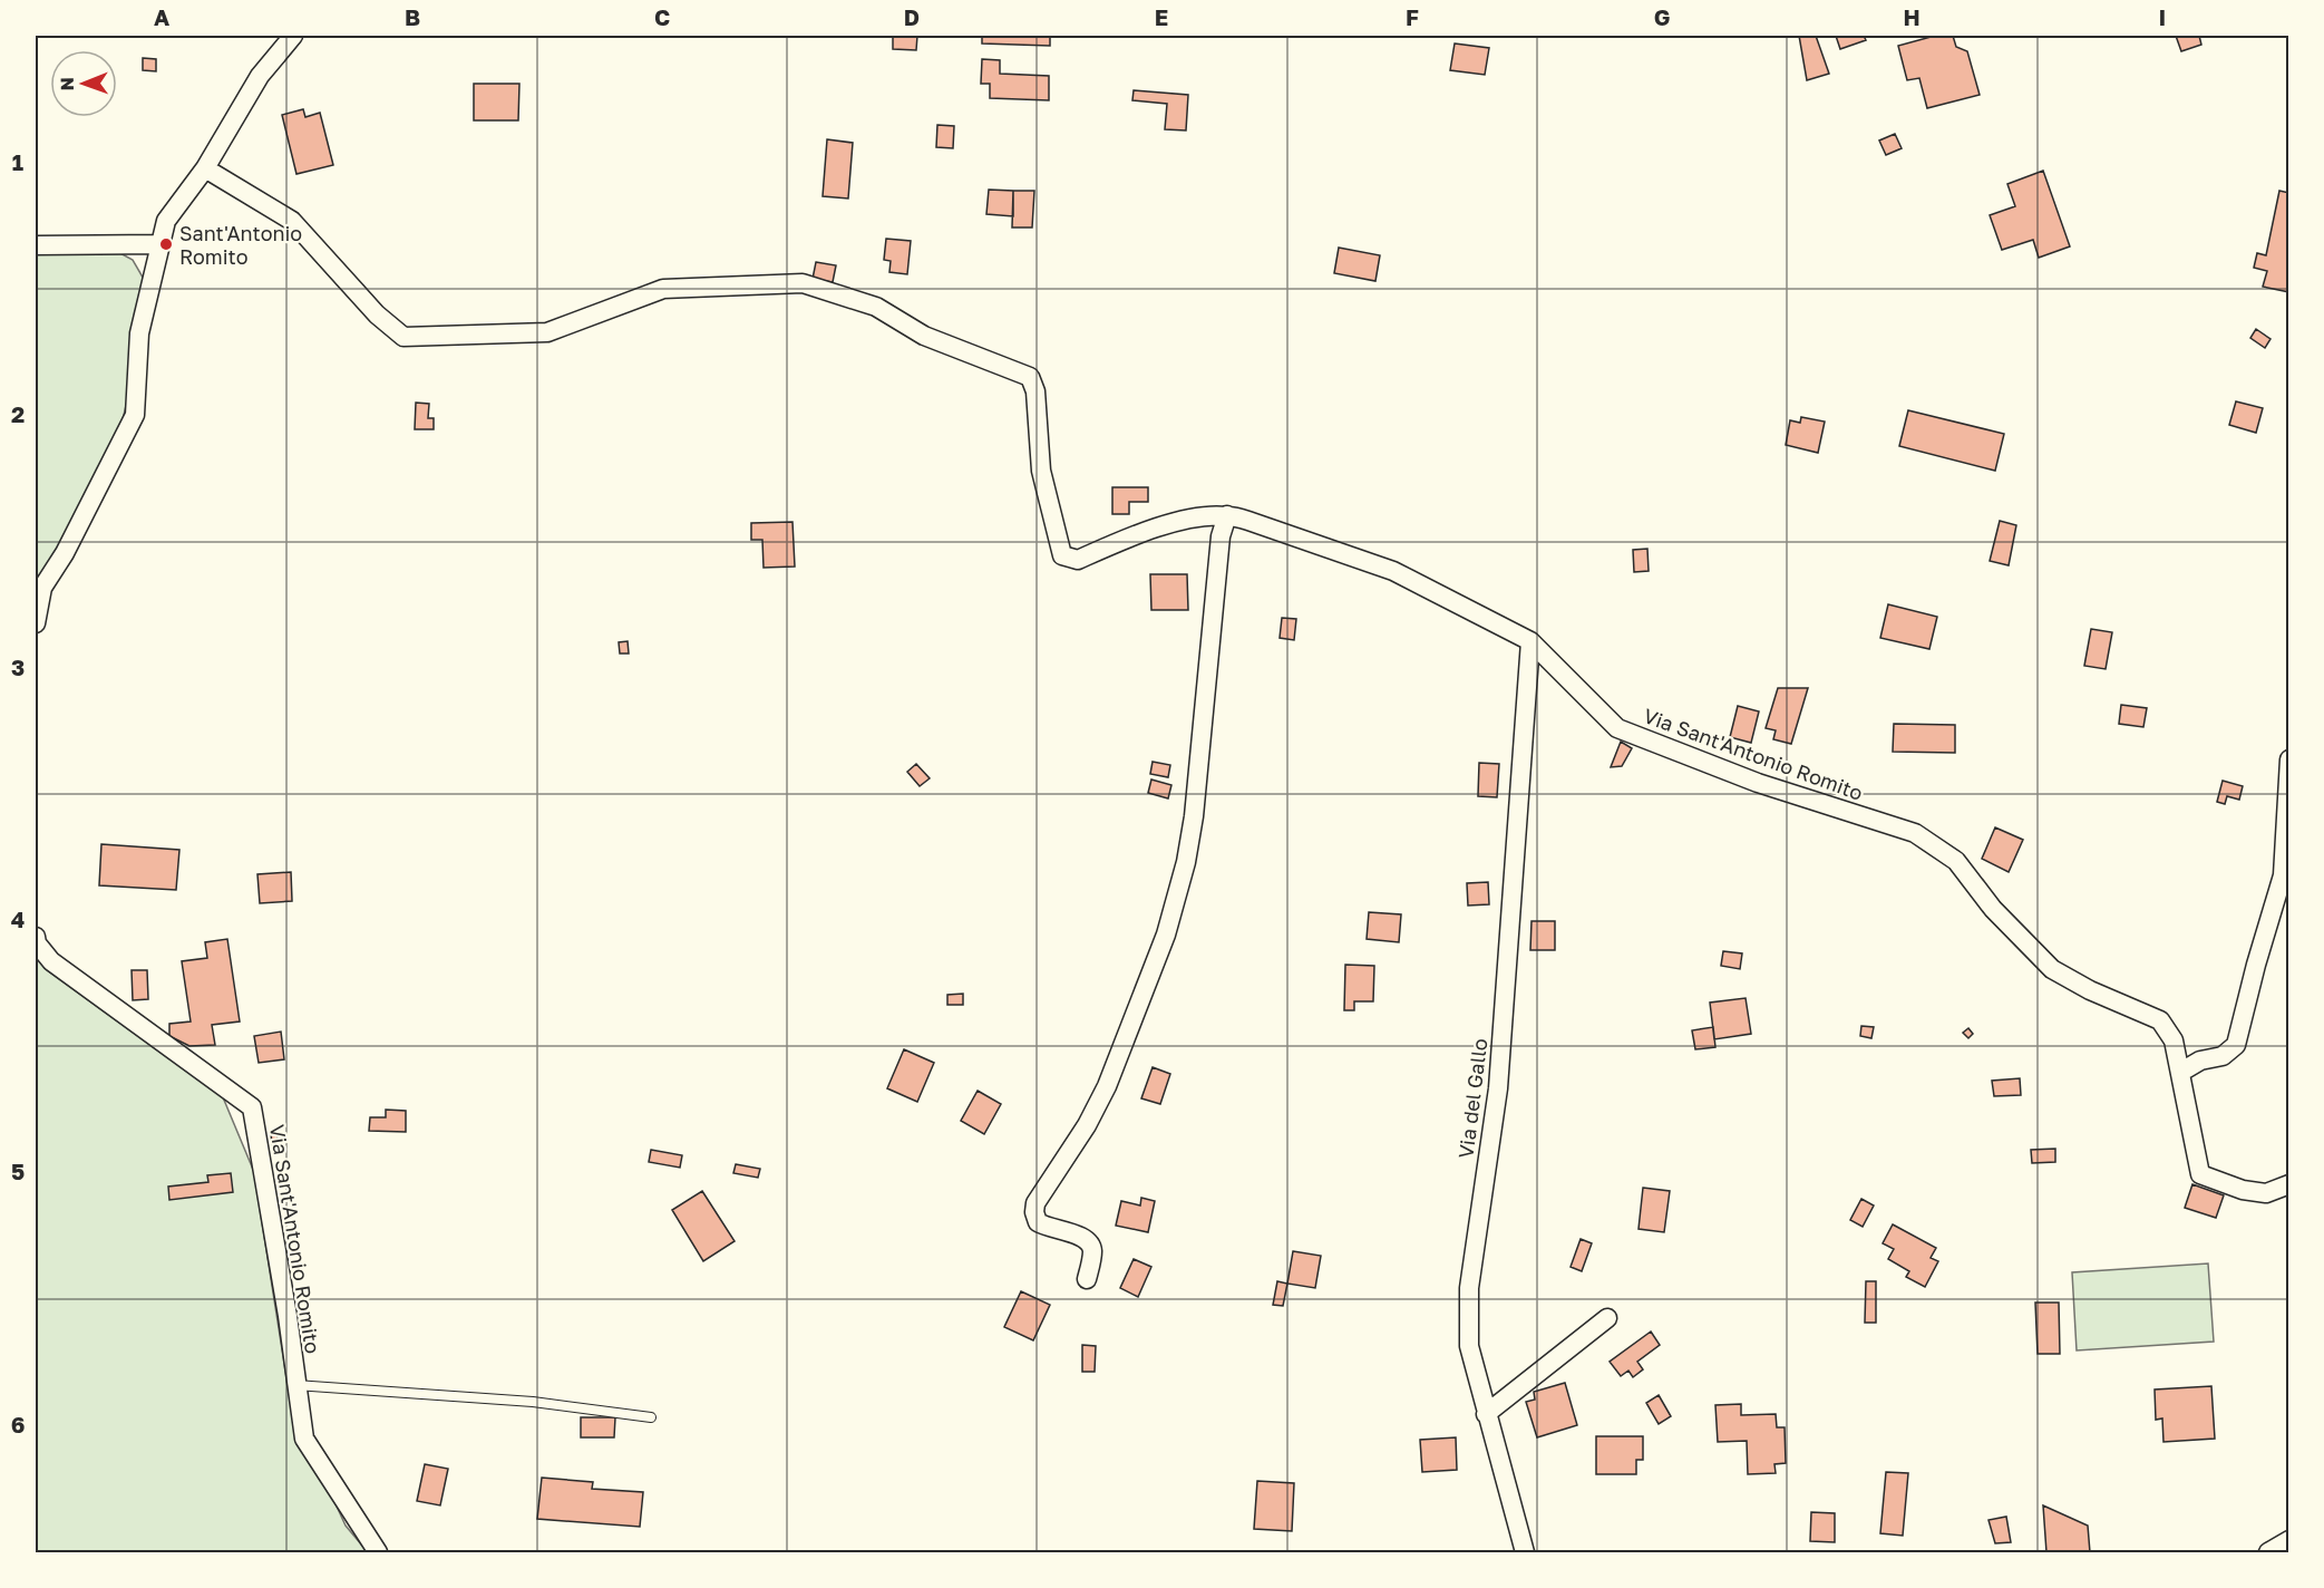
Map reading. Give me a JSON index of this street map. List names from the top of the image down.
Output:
{
  "streets": {
    "street": ["Via Sant'Antonio Romito", "Via del Gallo"]
  },
  "crossings": [
    ["Via Sant'Antonio Romito", "Via del Gallo"]
  ],
  "places": ["Sant'Antonio Romito"],
  "north": "left",
  "grid": {
    "columns": [
      "A",
      "B",
      "C",
      "D",
      "E",
      "F",
      "G",
      "H",
      "I"
    ],
    "rows": [
      "1",
      "2",
      "3",
      "4",
      "5",
      "6"
    ]
  }
}
